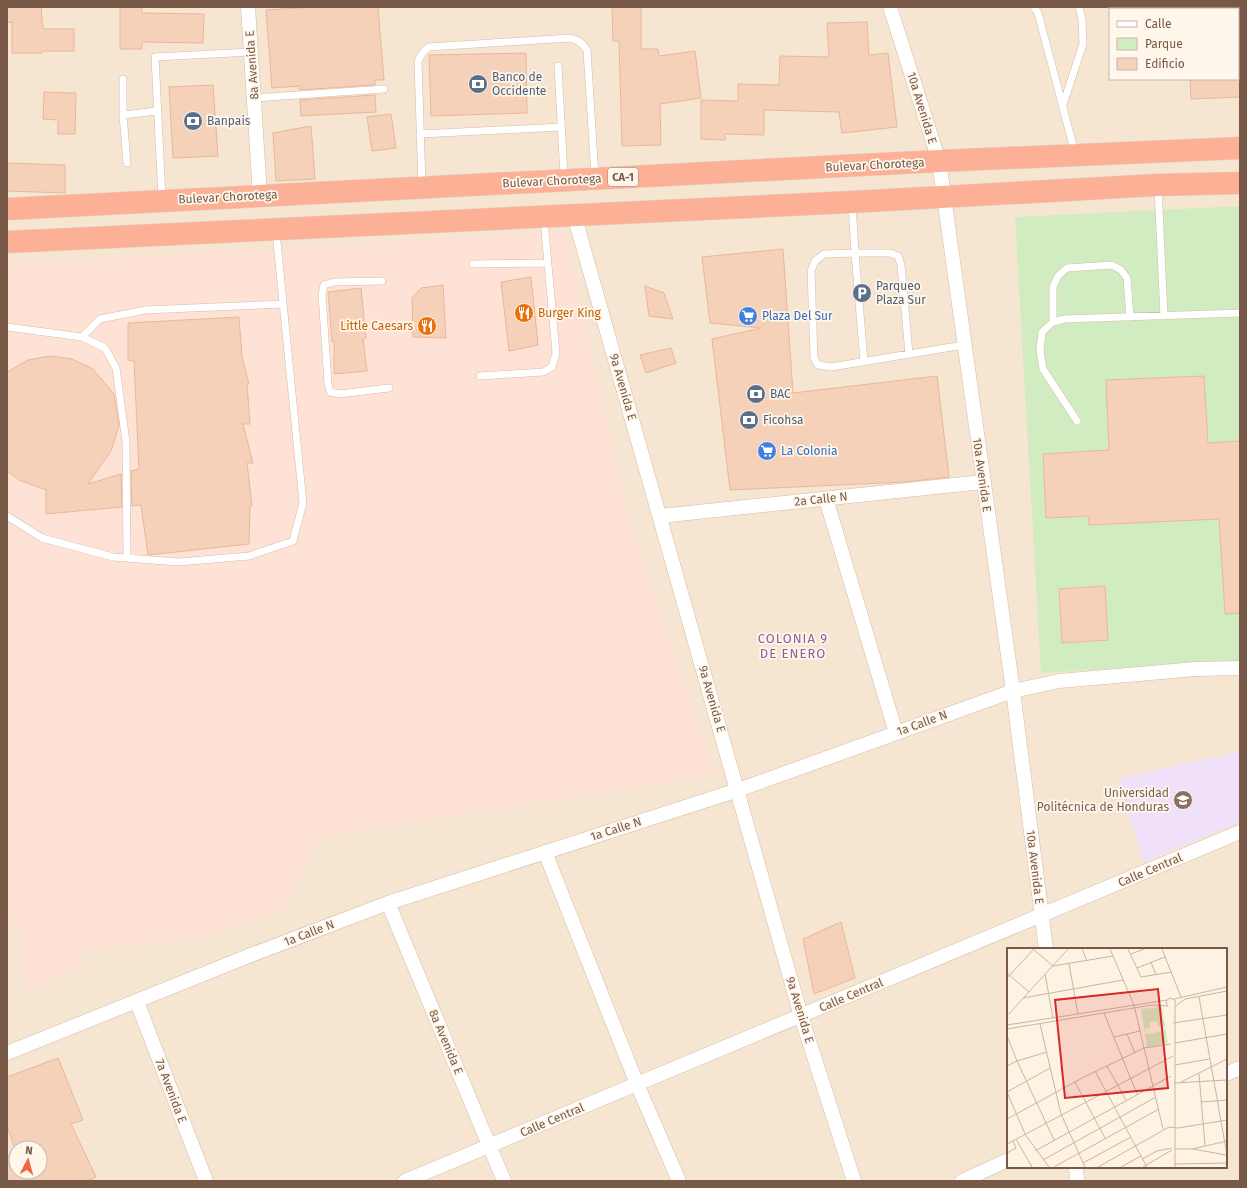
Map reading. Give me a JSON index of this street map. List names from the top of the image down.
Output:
{
  "streets": {
    "highway": ["Bulevar Chorotega", "CA-1"],
    "street": [
      "8a Avenida E",
      "10a Avenida E",
      "9a Avenida E",
      "2a Calle N",
      "1a Calle N",
      "Calle Central",
      "7a Avenida E"
    ]
  },
  "crossings": [
    ["8a Avenida E", "Bulevar Chorotega"],
    ["8a Avenida E", "1a Calle N"],
    ["8a Avenida E", "Calle Central"],
    ["10a Avenida E", "Bulevar Chorotega"],
    ["10a Avenida E", "2a Calle N"],
    ["10a Avenida E", "1a Calle N"],
    ["10a Avenida E", "Calle Central"],
    ["9a Avenida E", "2a Calle N"],
    ["9a Avenida E", "1a Calle N"],
    ["9a Avenida E", "Calle Central"],
    ["1a Calle N", "7a Avenida E"]
  ],
  "districts": ["COLONIA 9 DE ENERO"],
  "places": {
    "bank": [
      "Banco de Occidente",
      "Banpais",
      "BAC",
      "Ficohsa"
    ],
    "parking": ["Parqueo Plaza Sur"],
    "restaurant": ["Burger King", "Little Caesars"],
    "supermarket": ["Plaza Del Sur", "La Colonia"],
    "school or university": ["Universidad Politécnica de Honduras"]
  },
  "legend": ["Calle", "Parque", "Edificio"],
  "north": "top"
}
